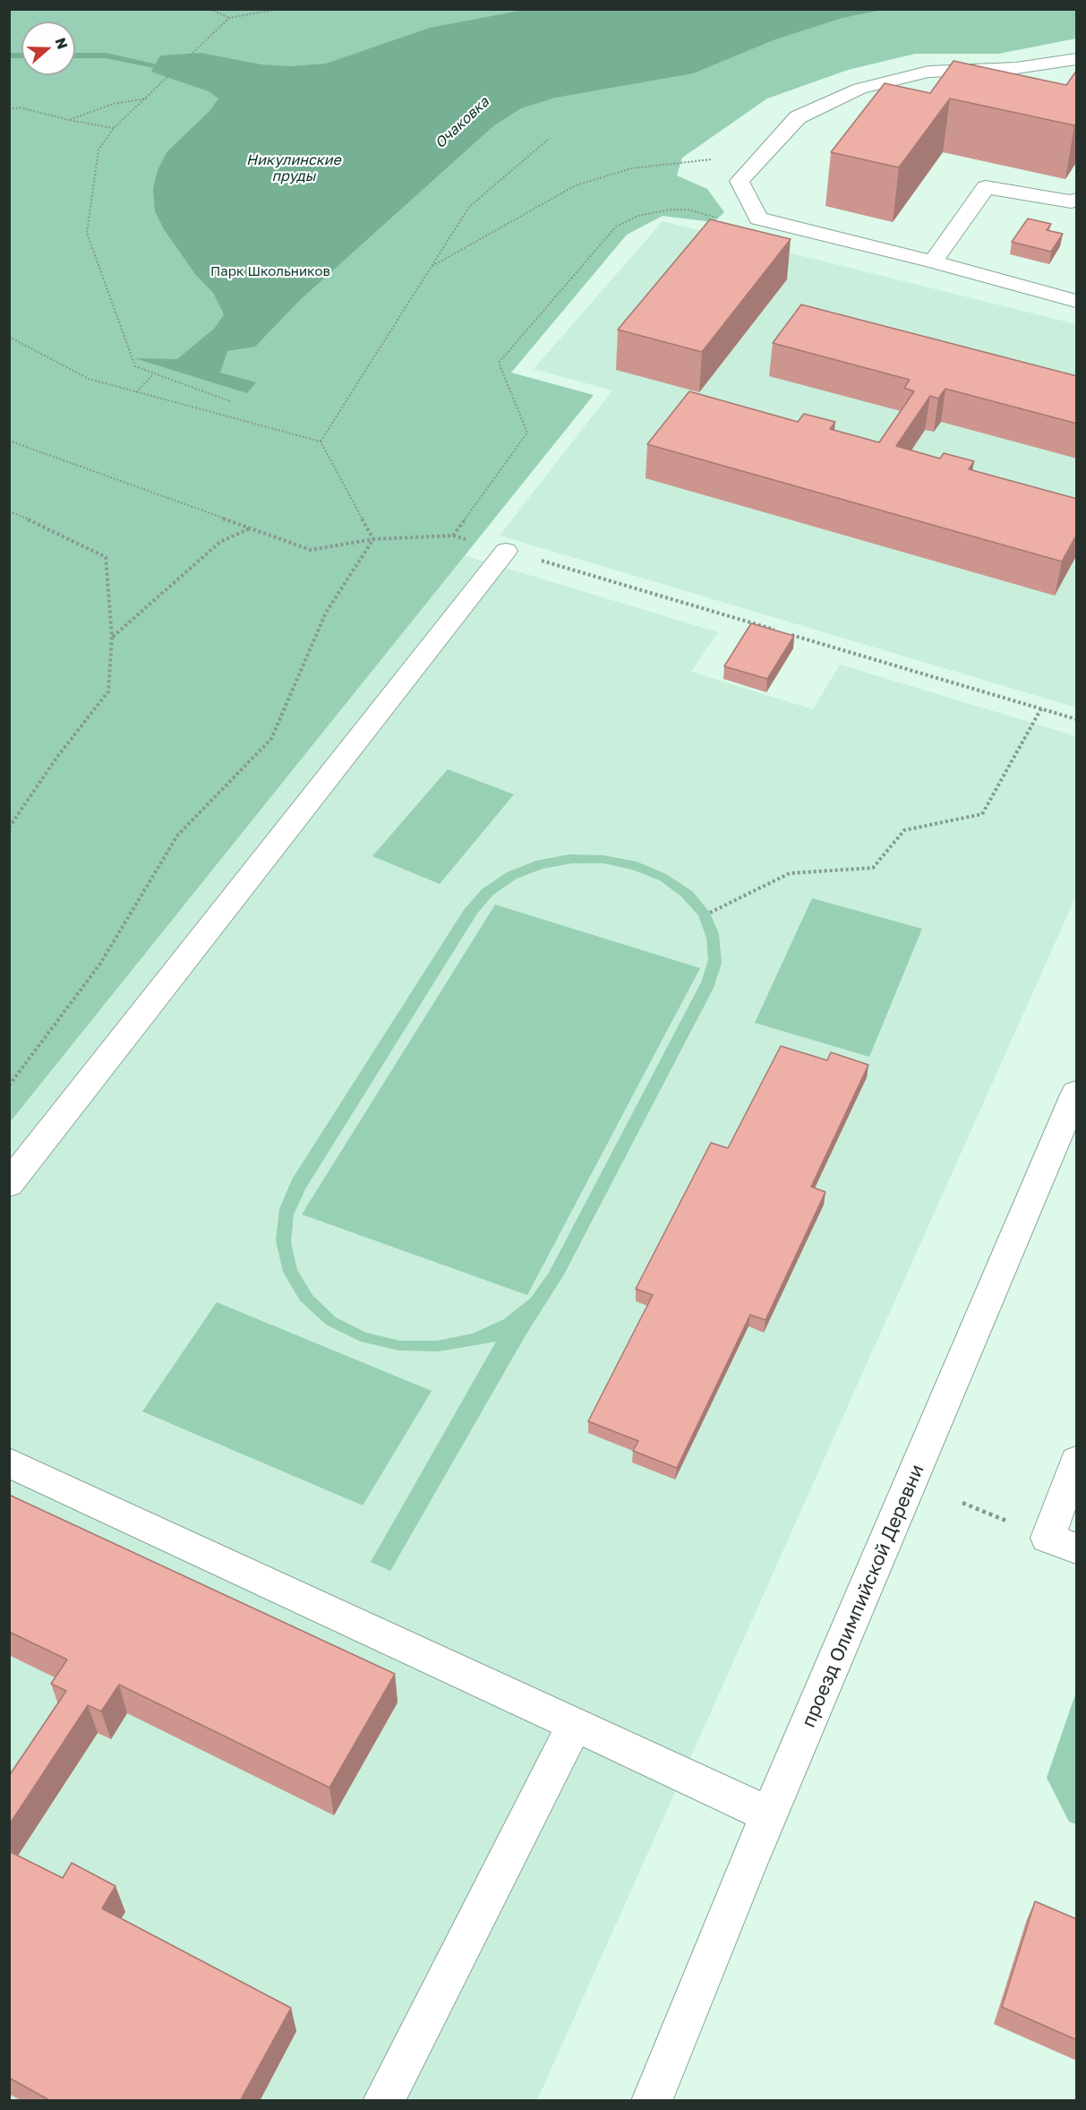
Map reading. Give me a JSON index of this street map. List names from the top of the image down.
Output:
{
  "streets": {
    "street": ["проезд Олимпийской Деревни"]
  },
  "water": ["Очаковка", "Никулинские пруды"],
  "parks": ["Парк Школьников"],
  "north": "right"
}
